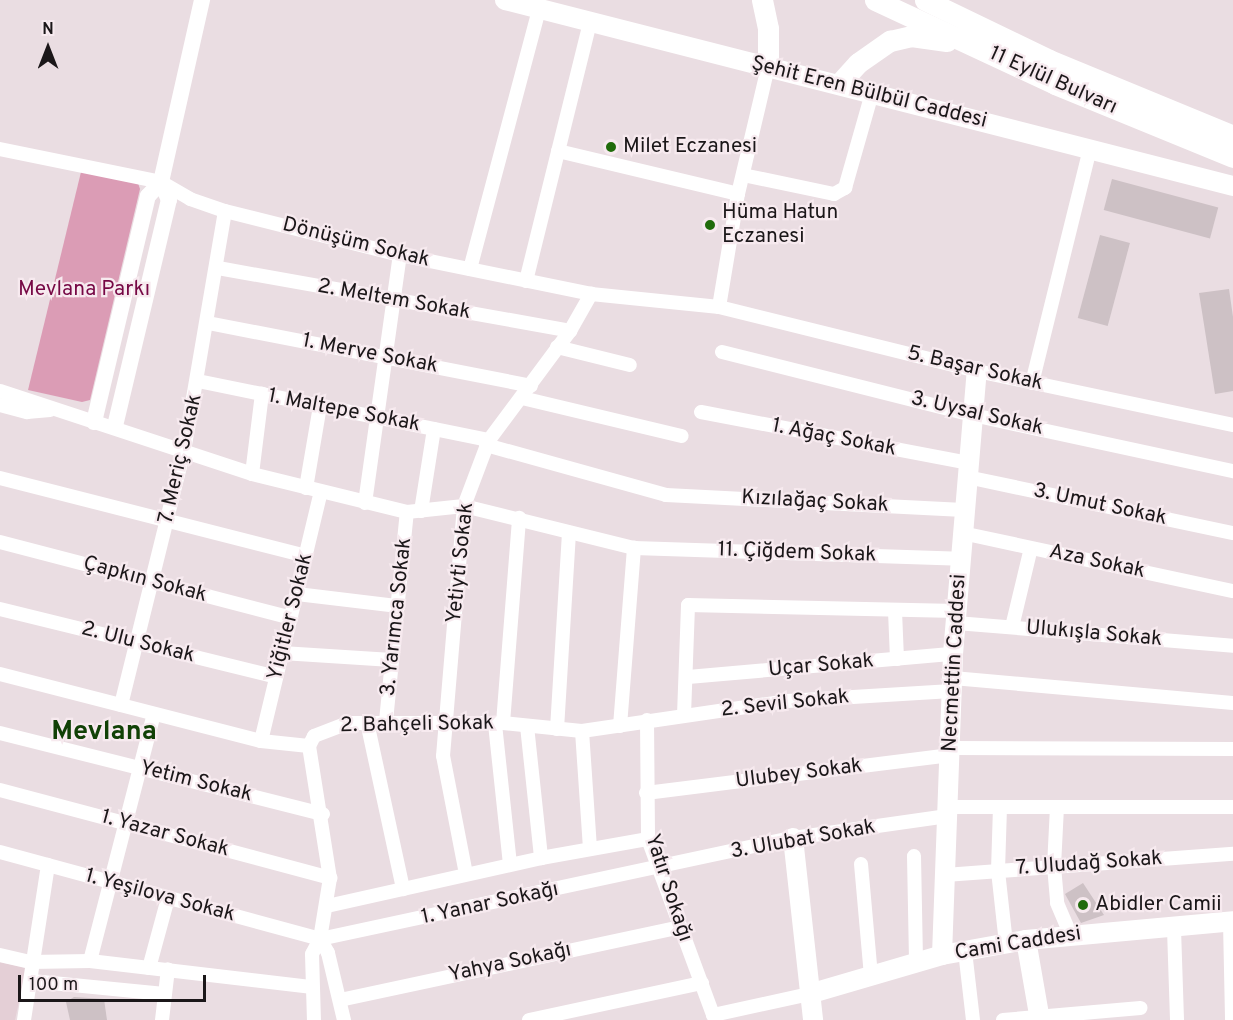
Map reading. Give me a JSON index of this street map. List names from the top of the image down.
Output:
{
  "streets": {
    "main road": [
      "11 Eylül Bulvarı",
      "Şehit Eren Bülbül Caddesi",
      "Necmettin Caddesi",
      "Cami Caddesi"
    ],
    "street": [
      "Dönüşüm Sokak",
      "2. Meltem Sokak",
      "1. Merve Sokak",
      "5. Başar Sokak",
      "1. Maltepe Sokak",
      "3. Uysal Sokak",
      "1. Ağaç Sokak",
      "7. Meriç Sokak",
      "Kızılağaç Sokak",
      "3. Umut Sokak",
      "11. Çiğdem Sokak",
      "Aza Sokak",
      "Yetiyti Sokak",
      "Çapkın Sokak",
      "Yiğitler Sokak",
      "3. Yarımca Sokak",
      "Ulukışla Sokak",
      "2. Ulu Sokak",
      "Uçar Sokak",
      "2. Sevil Sokak",
      "2. Bahçeli Sokak",
      "Ulubey Sokak",
      "Yetim Sokak",
      "1. Yazar Sokak",
      "3. Ulubat Sokak",
      "7. Uludağ Sokak",
      "Yatır Sokağı",
      "1. Yeşilova Sokak",
      "1. Yanar Sokağı",
      "Yahya Sokağı"
    ]
  },
  "crossings": [
    ["Dönüşüm Sokak", "5. Başar Sokak"],
    ["Dönüşüm Sokak", "7. Meriç Sokak"],
    ["Dönüşüm Sokak", "Yetiyti Sokak"],
    ["2. Meltem Sokak", "7. Meriç Sokak"],
    ["2. Meltem Sokak", "Yetiyti Sokak"],
    ["1. Merve Sokak", "7. Meriç Sokak"],
    ["1. Merve Sokak", "Yetiyti Sokak"],
    ["5. Başar Sokak", "Necmettin Caddesi"],
    ["1. Maltepe Sokak", "7. Meriç Sokak"],
    ["1. Maltepe Sokak", "Kızılağaç Sokak"],
    ["1. Maltepe Sokak", "Yetiyti Sokak"],
    ["1. Maltepe Sokak", "3. Yarımca Sokak"],
    ["3. Uysal Sokak", "Necmettin Caddesi"],
    ["1. Ağaç Sokak", "3. Umut Sokak"],
    ["1. Ağaç Sokak", "Necmettin Caddesi"],
    ["7. Meriç Sokak", "11. Çiğdem Sokak"],
    ["7. Meriç Sokak", "Çapkın Sokak"],
    ["7. Meriç Sokak", "2. Ulu Sokak"],
    ["Kızılağaç Sokak", "Necmettin Caddesi"],
    ["3. Umut Sokak", "Necmettin Caddesi"],
    ["11. Çiğdem Sokak", "Yetiyti Sokak"],
    ["11. Çiğdem Sokak", "Yiğitler Sokak"],
    ["11. Çiğdem Sokak", "3. Yarımca Sokak"],
    ["11. Çiğdem Sokak", "Necmettin Caddesi"],
    ["Aza Sokak", "Necmettin Caddesi"],
    ["Yetiyti Sokak", "2. Bahçeli Sokak"],
    ["Çapkın Sokak", "Yiğitler Sokak"],
    ["Yiğitler Sokak", "2. Ulu Sokak"],
    ["3. Yarımca Sokak", "2. Bahçeli Sokak"],
    ["Ulukışla Sokak", "Necmettin Caddesi"],
    ["Ulukışla Sokak", "Uçar Sokak"],
    ["Necmettin Caddesi", "Uçar Sokak"],
    ["Necmettin Caddesi", "2. Sevil Sokak"],
    ["Necmettin Caddesi", "Ulubey Sokak"],
    ["Necmettin Caddesi", "3. Ulubat Sokak"],
    ["Necmettin Caddesi", "7. Uludağ Sokak"],
    ["Necmettin Caddesi", "Cami Caddesi"],
    ["2. Sevil Sokak", "2. Bahçeli Sokak"],
    ["2. Sevil Sokak", "Yatır Sokağı"],
    ["Ulubey Sokak", "Yatır Sokağı"],
    ["3. Ulubat Sokak", "Yatır Sokağı"],
    ["3. Ulubat Sokak", "1. Yanar Sokağı"],
    ["Yatır Sokağı", "1. Yanar Sokağı"],
    ["Yatır Sokağı", "Cami Caddesi"],
    ["Yatır Sokağı", "Yahya Sokağı"],
    ["1. Yeşilova Sokak", "1. Yanar Sokağı"]
  ],
  "districts": ["Mevlana"],
  "parks": ["Mevlana Parkı"],
  "places": ["Milet Eczanesi", "Hüma Hatun Eczanesi", "Abidler Camii"],
  "scale_bar": "100 m",
  "north": "top"
}
